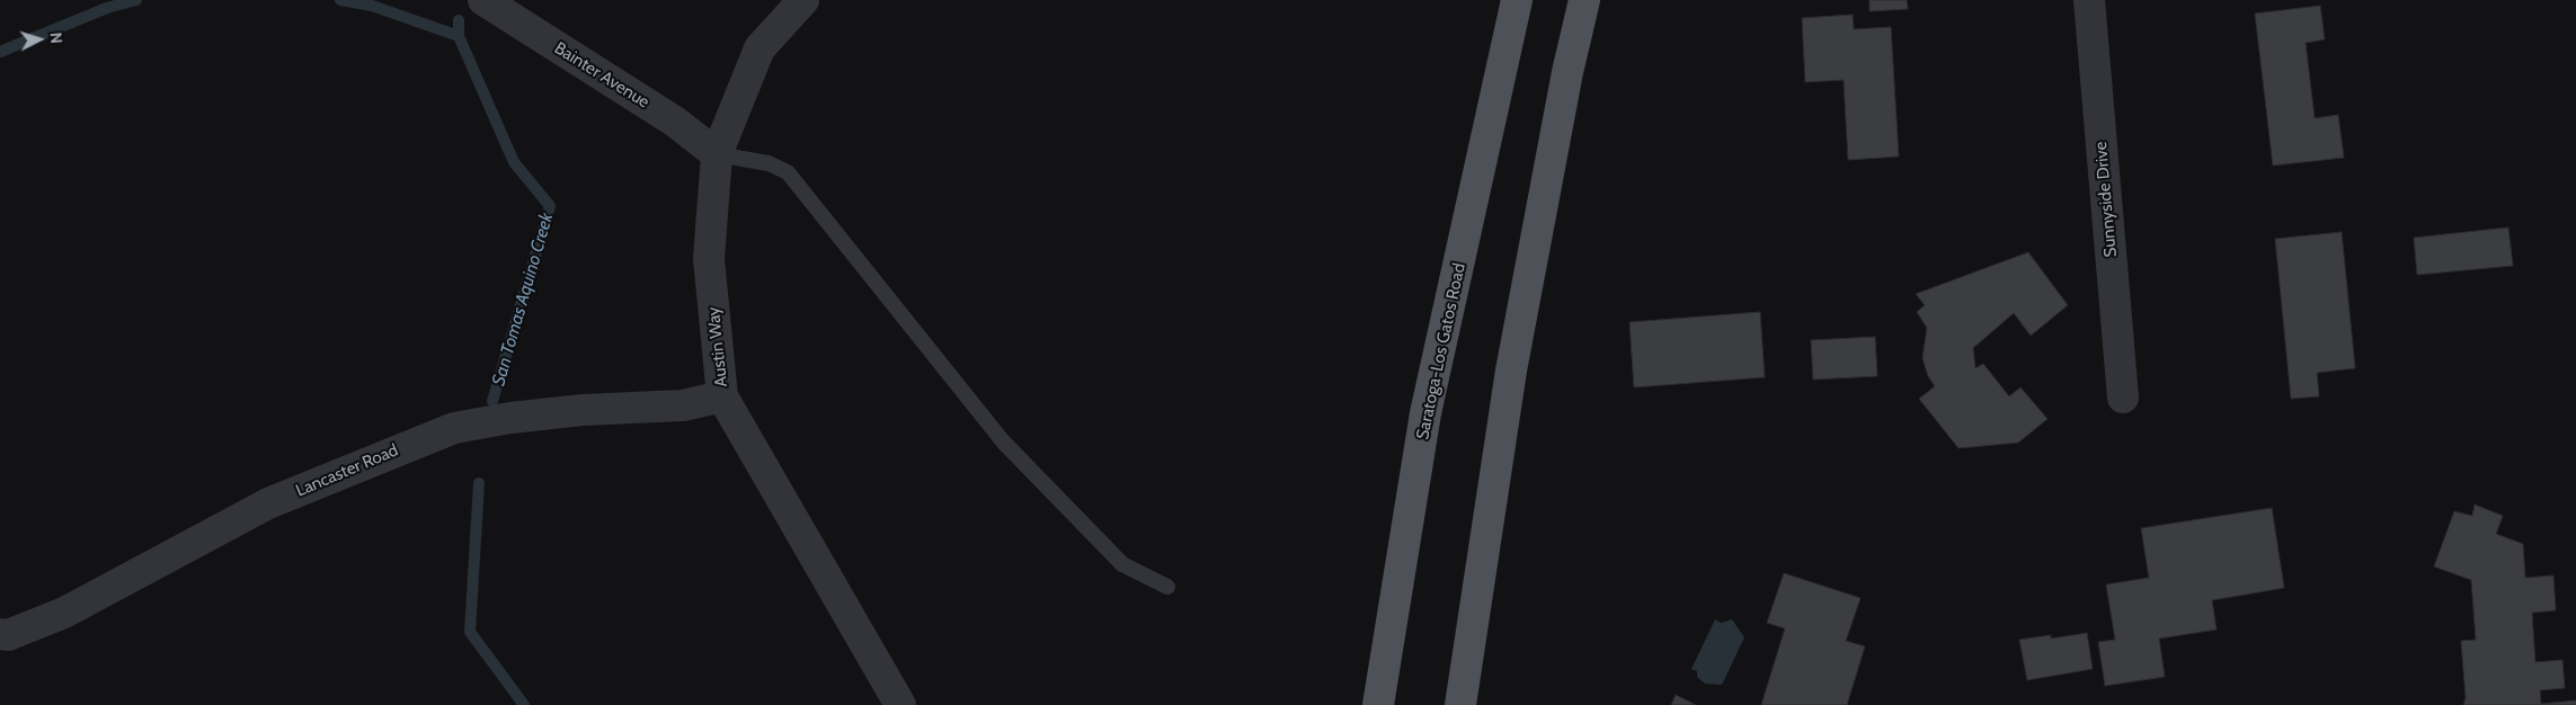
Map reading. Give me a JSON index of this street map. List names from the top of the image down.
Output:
{
  "streets": {
    "main road": ["Saratoga-Los Gatos Road"],
    "street": [
      "Bainter Avenue",
      "Sunnyside Drive",
      "Austin Way",
      "Lancaster Road"
    ]
  },
  "crossings": [
    ["Bainter Avenue", "Austin Way"],
    ["Austin Way", "Lancaster Road"]
  ],
  "water": ["San Tomas Aquino Creek"],
  "north": "right"
}
